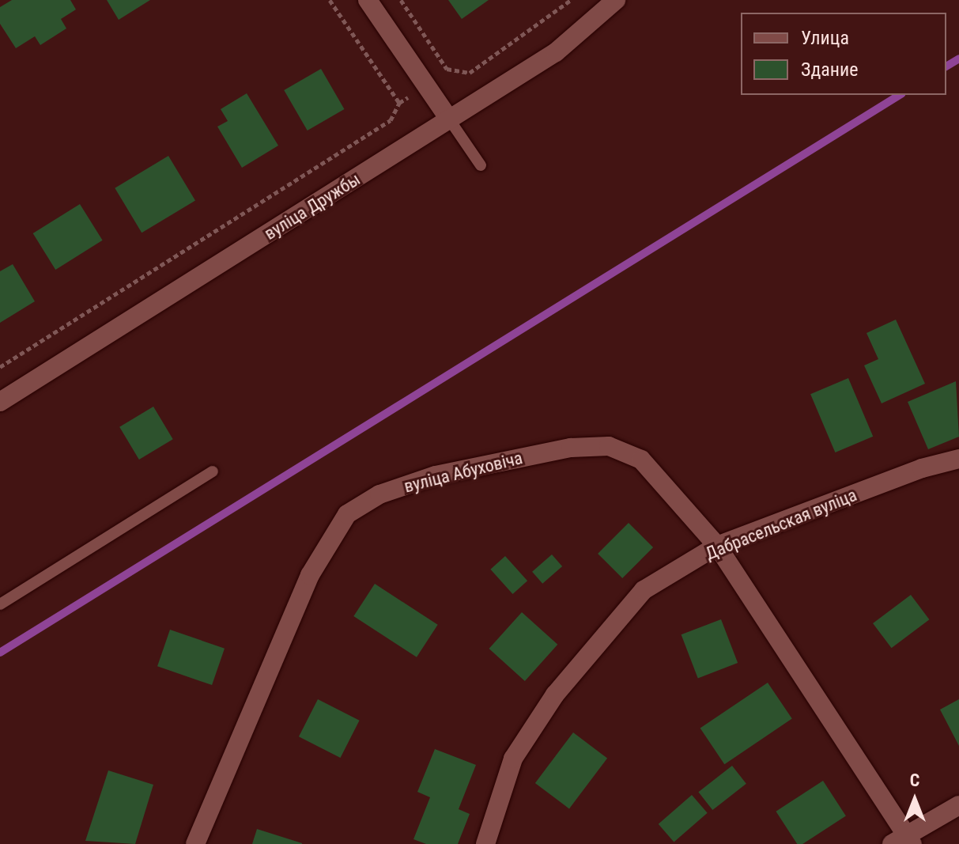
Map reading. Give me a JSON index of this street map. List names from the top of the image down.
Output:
{
  "streets": {
    "street": ["вуліца Дружбы", "вуліца Абуховіча", "Дабрасельская вуліца"]
  },
  "crossings": [
    ["вуліца Абуховіча", "Дабрасельская вуліца"]
  ],
  "legend": ["Улица", "Здание"],
  "north": "top"
}
